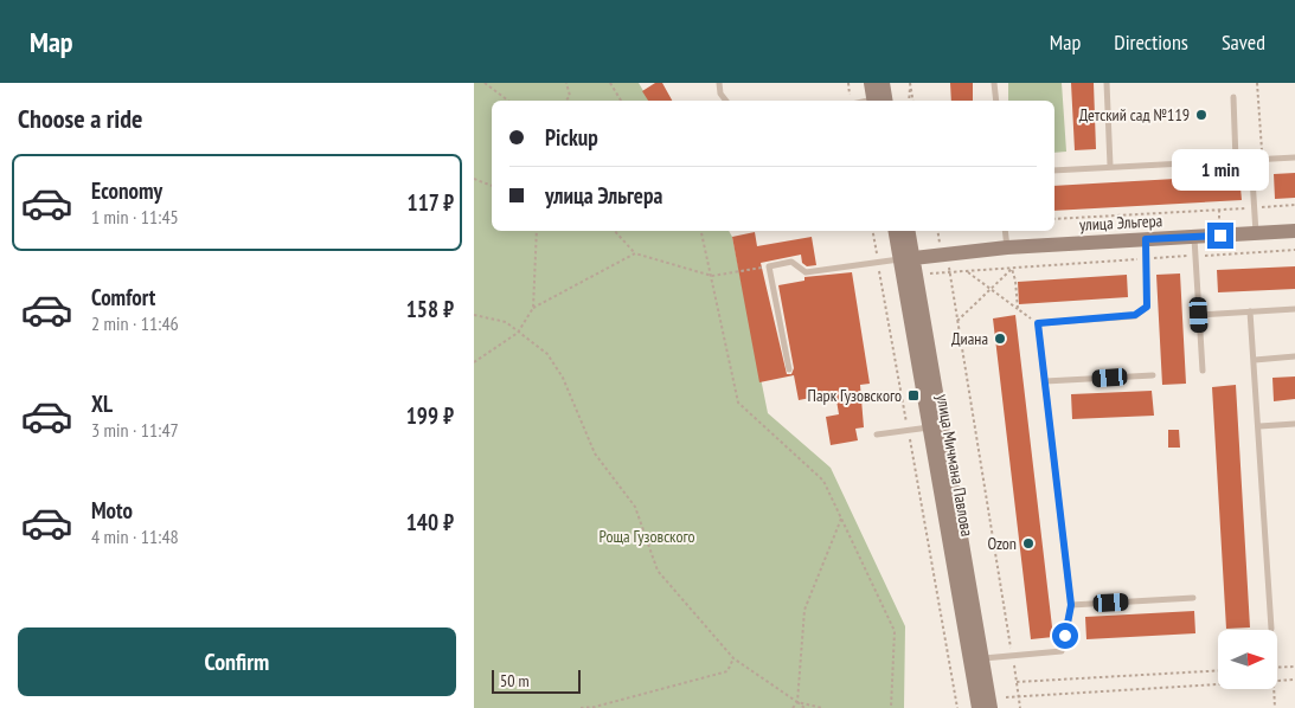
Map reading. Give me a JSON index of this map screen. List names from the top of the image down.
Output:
{
  "streets": {
    "main road": ["улица Эльгера", "улица Мичмана Павлова"]
  },
  "crossings": [
    ["улица Эльгера", "улица Мичмана Павлова"]
  ],
  "parks": ["Роща Гузовского"],
  "places": {
    "other": ["Детский сад №119", "Диана", "Ozon"],
    "transit": ["Парк Гузовского"]
  },
  "scale_bar": "50 m",
  "north": "right",
  "page": {
    "header": "Map",
    "nav": ["Map", "Directions", "Saved"],
    "heading": "Choose a ride",
    "banner": ["Pickup", "улица Эльгера"],
    "bubble": "1 min",
    "list": [
      {
        "name": "Economy",
        "note": "1 min · 11:45",
        "value": "117 ₽"
      },
      {
        "name": "Comfort",
        "note": "2 min · 11:46",
        "value": "158 ₽"
      },
      {
        "name": "XL",
        "note": "3 min · 11:47",
        "value": "199 ₽"
      },
      {
        "name": "Moto",
        "note": "4 min · 11:48",
        "value": "140 ₽"
      }
    ],
    "buttons": "Confirm",
    "scale": "50 m"
  }
}
